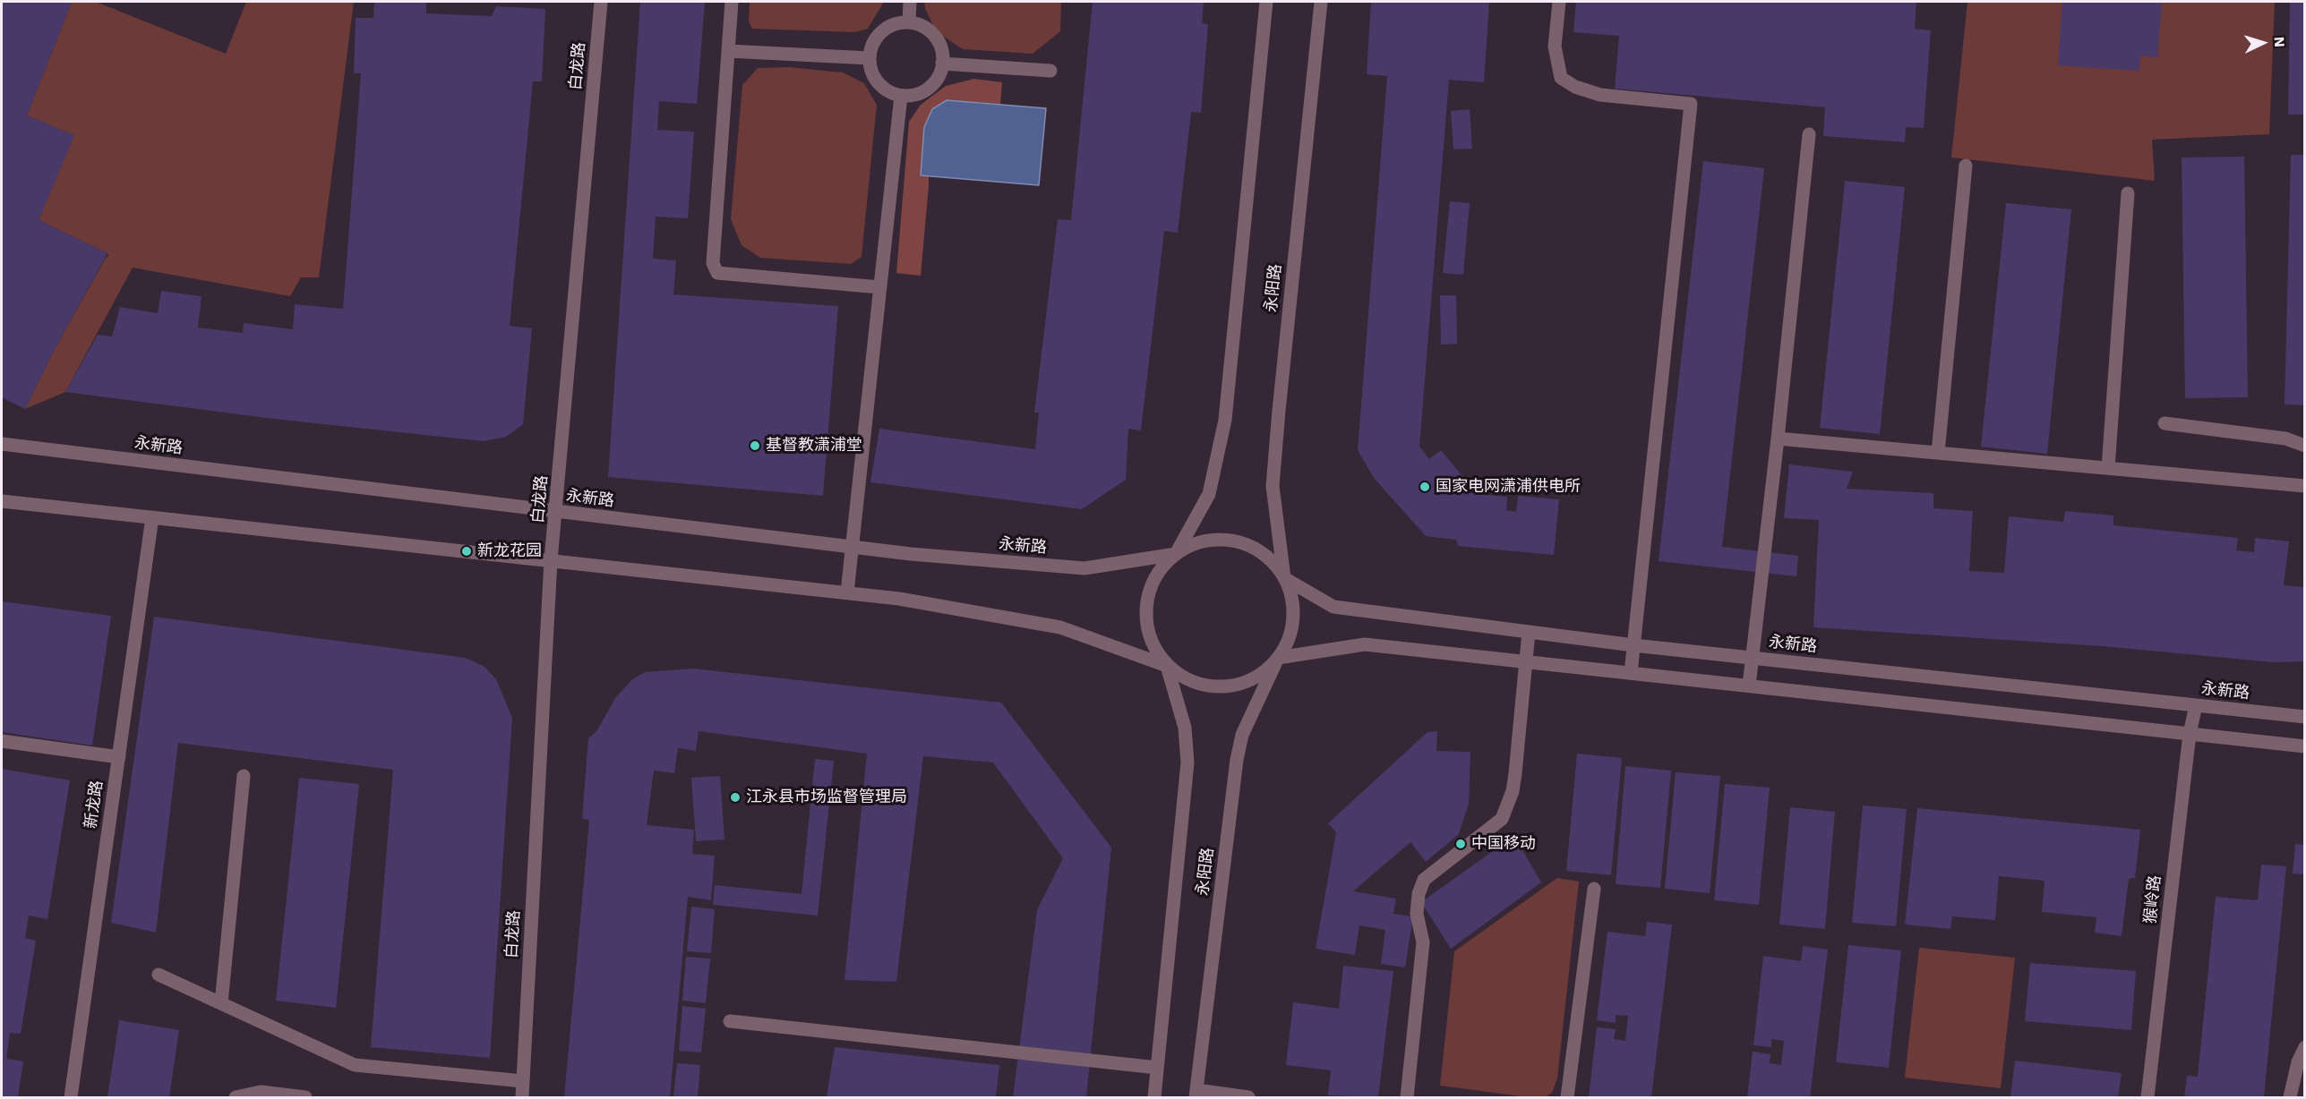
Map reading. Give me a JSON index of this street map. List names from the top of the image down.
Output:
{
  "streets": {
    "street": [
      "白龙路",
      "永阳路",
      "永新路",
      "新龙路",
      "猴岭路"
    ]
  },
  "crossings": [
    ["白龙路", "永新路"],
    ["永阳路", "永新路"],
    ["永新路", "猴岭路"]
  ],
  "places": [
    "基督教潇浦堂",
    "国家电网潇浦供电所",
    "新龙花园",
    "江永县市场监督管理局",
    "中国移动"
  ],
  "north": "right"
}
